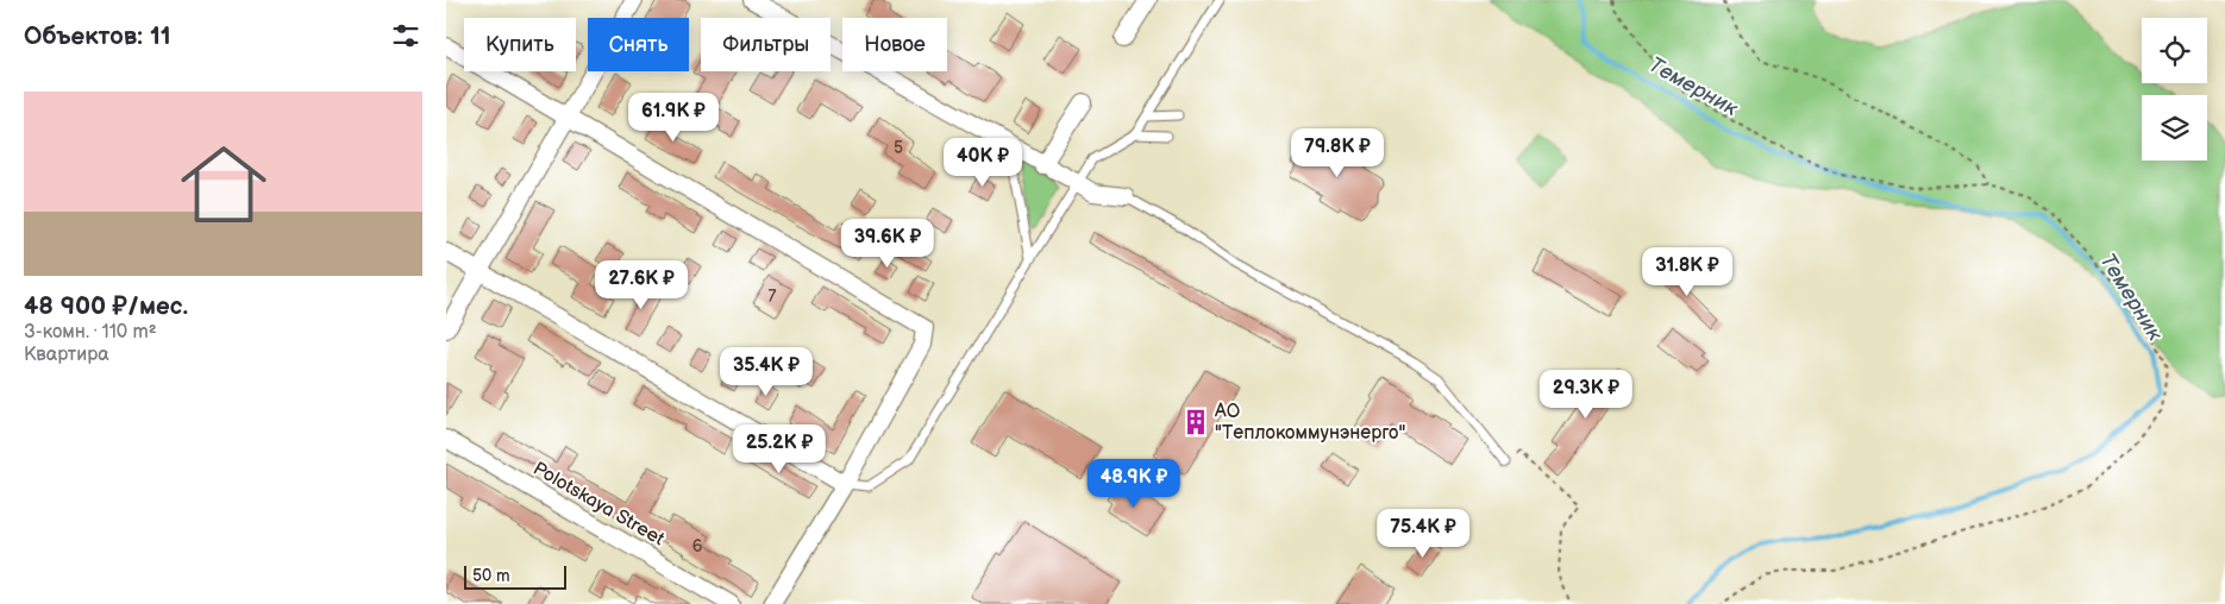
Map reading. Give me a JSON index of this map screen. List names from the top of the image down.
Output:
{
  "streets": {
    "street": ["Polotskaya Street"]
  },
  "water": ["Темерник"],
  "places": {
    "building": ["АО \"Теплокоммунэнерго\""]
  },
  "house_numbers": ["5", "7", "6"],
  "scale_bar": "50 m",
  "page": {
    "heading": "Объектов: 11",
    "chip": [
      "Купить",
      "Снять",
      "Фильтры",
      "Новое"
    ],
    "list": [
      {
        "name": "48 900 ₽/мес.",
        "note": "3-комн. · 110 m² · Квартира"
      }
    ],
    "price": [
      "61.9K ₽",
      "79.8K ₽",
      "40K ₽",
      "39.6K ₽",
      "31.8K ₽",
      "27.6K ₽",
      "35.4K ₽",
      "29.3K ₽",
      "25.2K ₽",
      "48.9K ₽",
      "75.4K ₽"
    ],
    "scale": "50 m"
  }
}
